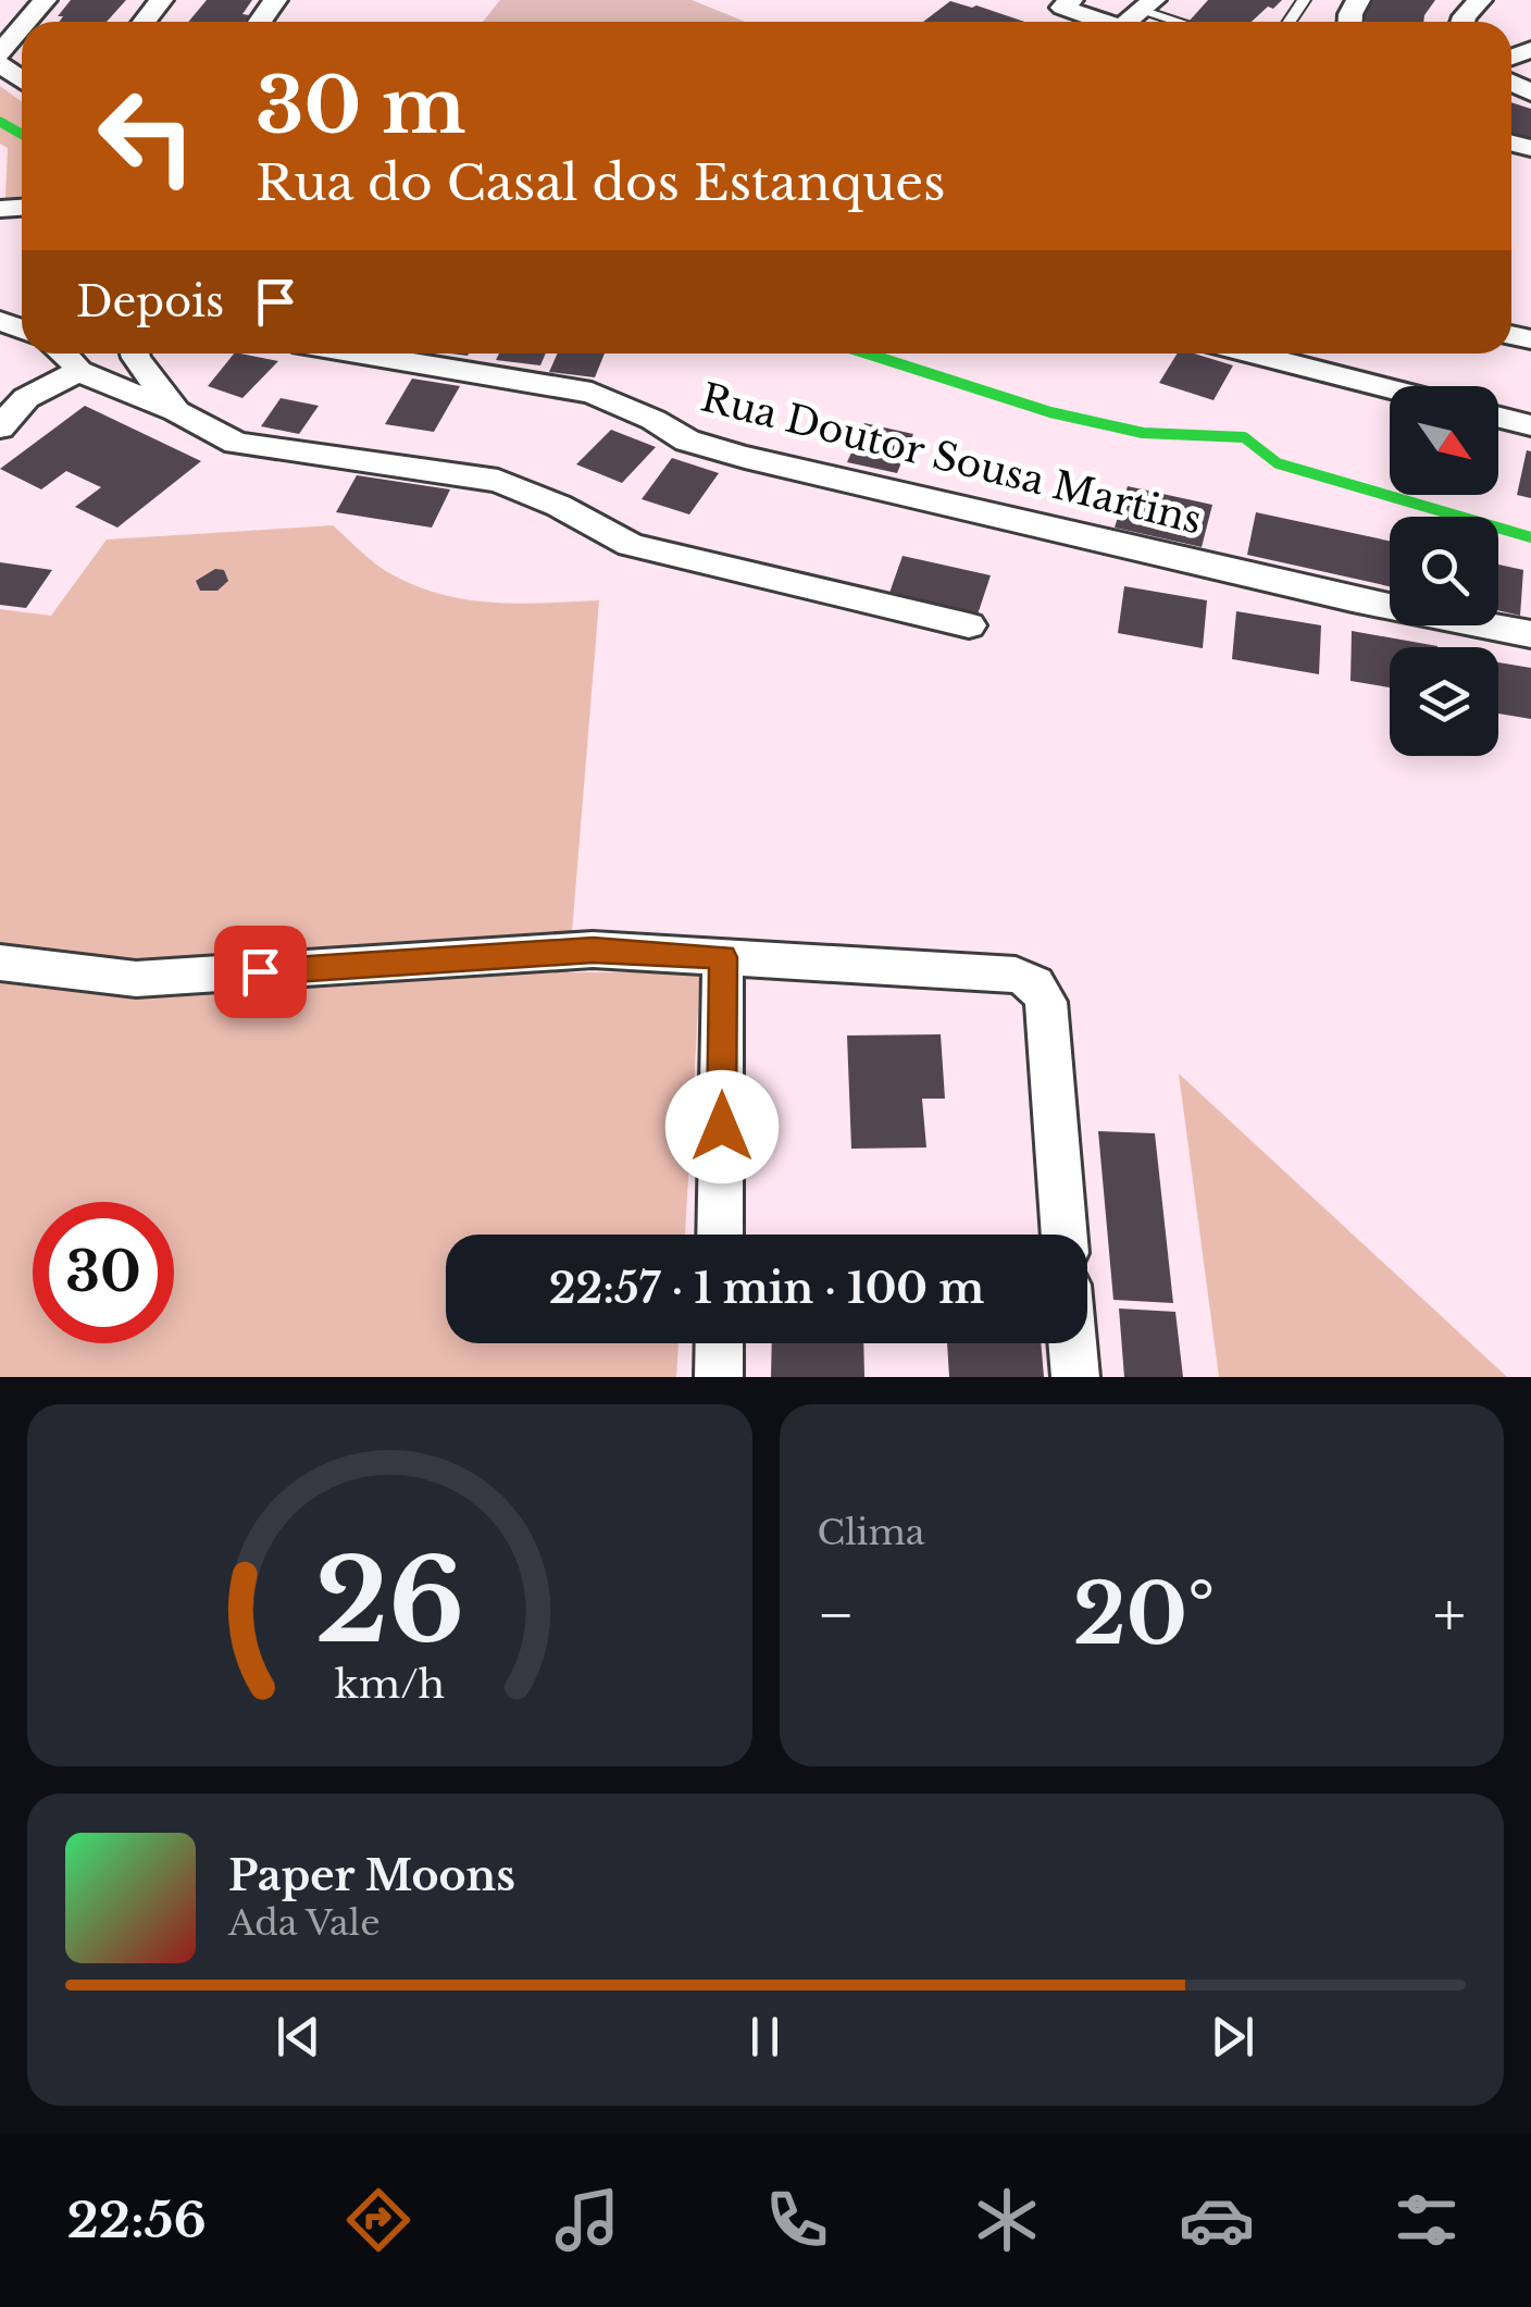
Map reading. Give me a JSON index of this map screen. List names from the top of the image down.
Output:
{
  "streets": {
    "street": ["Rua Doutor Sousa Martins"]
  },
  "north": "bottom right",
  "page": {
    "turn": ["30 m", "Rua do Casal dos Estanques"],
    "then": "Depois",
    "limit": "30",
    "trip": "22:57 · 1 min · 100 m",
    "tile": "Clima",
    "heat": ["−", "20°", "+"],
    "song": ["Paper Moons", "Ada Vale"],
    "tabs": "22:56",
    "gauge": ["26", "km/h"]
  }
}
